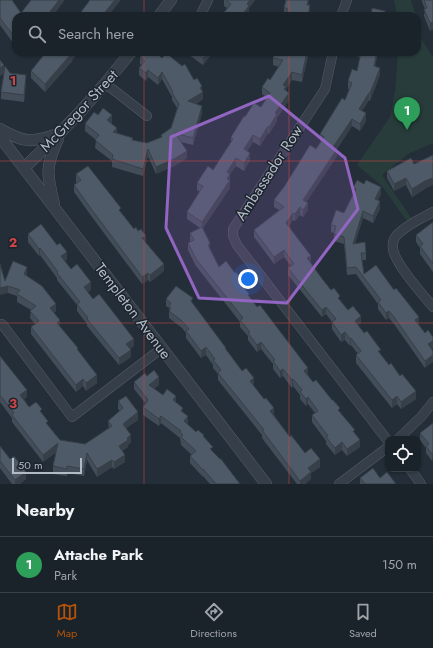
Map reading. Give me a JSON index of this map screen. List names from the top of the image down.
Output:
{
  "streets": {
    "street": ["McGregor Street", "Ambassador Row", "Templeton Avenue"]
  },
  "crossings": [
    ["McGregor Street", "Templeton Avenue"]
  ],
  "scale_bar": "50 m",
  "page": {
    "search": "Search here",
    "pins": "1",
    "scale": "50 m",
    "heading": "Nearby",
    "list": [
      {
        "mark": "1",
        "name": "Attache Park",
        "note": "Park",
        "value": "150 m"
      }
    ],
    "nav": ["Map", "Directions", "Saved"]
  },
  "grid": {
    "rows": ["1", "2", "3"]
  }
}
